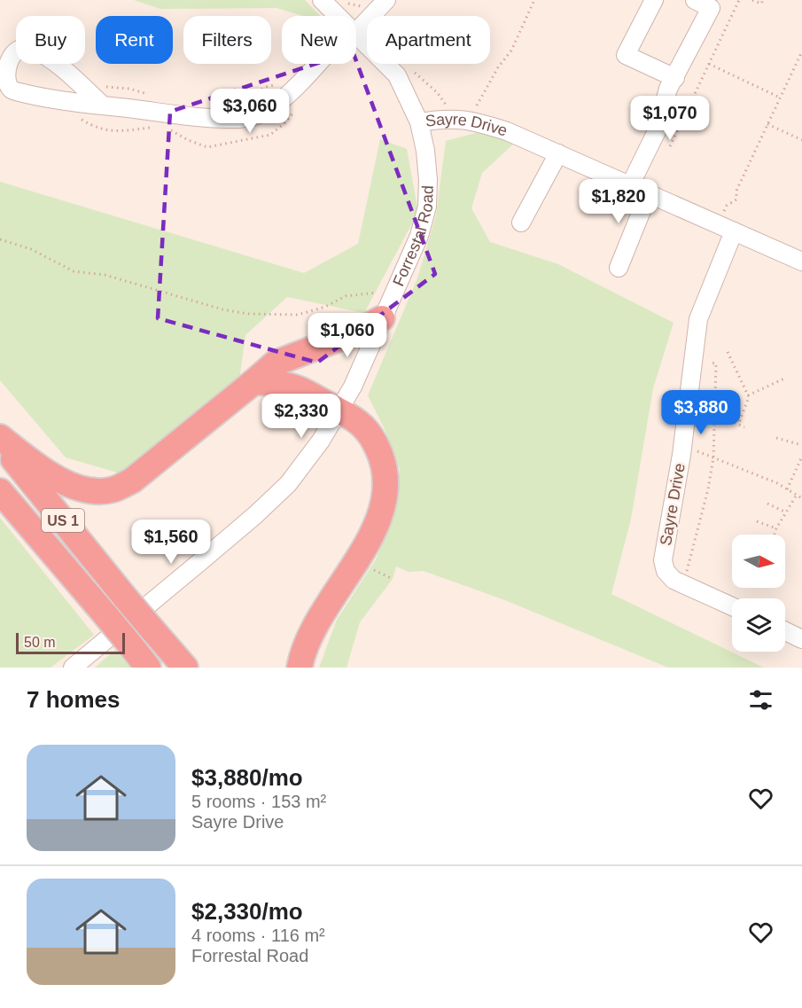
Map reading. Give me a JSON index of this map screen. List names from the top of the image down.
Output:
{
  "streets": {
    "highway": ["US 1"],
    "street": ["Sayre Drive", "Forrestal Road"]
  },
  "crossings": [
    ["Sayre Drive", "Forrestal Road"]
  ],
  "scale_bar": "50 m",
  "north": "right",
  "page": {
    "chip": [
      "Buy",
      "Rent",
      "Filters",
      "New",
      "Apartment"
    ],
    "price": [
      "$3,060",
      "$1,070",
      "$1,820",
      "$1,060",
      "$3,880",
      "$2,330",
      "$1,560"
    ],
    "scale": "50 m",
    "heading": "7 homes",
    "list": [
      {
        "name": "$3,880/mo",
        "note": "5 rooms · 153 m² · Sayre Drive"
      },
      {
        "name": "$2,330/mo",
        "note": "4 rooms · 116 m² · Forrestal Road"
      }
    ]
  }
}
